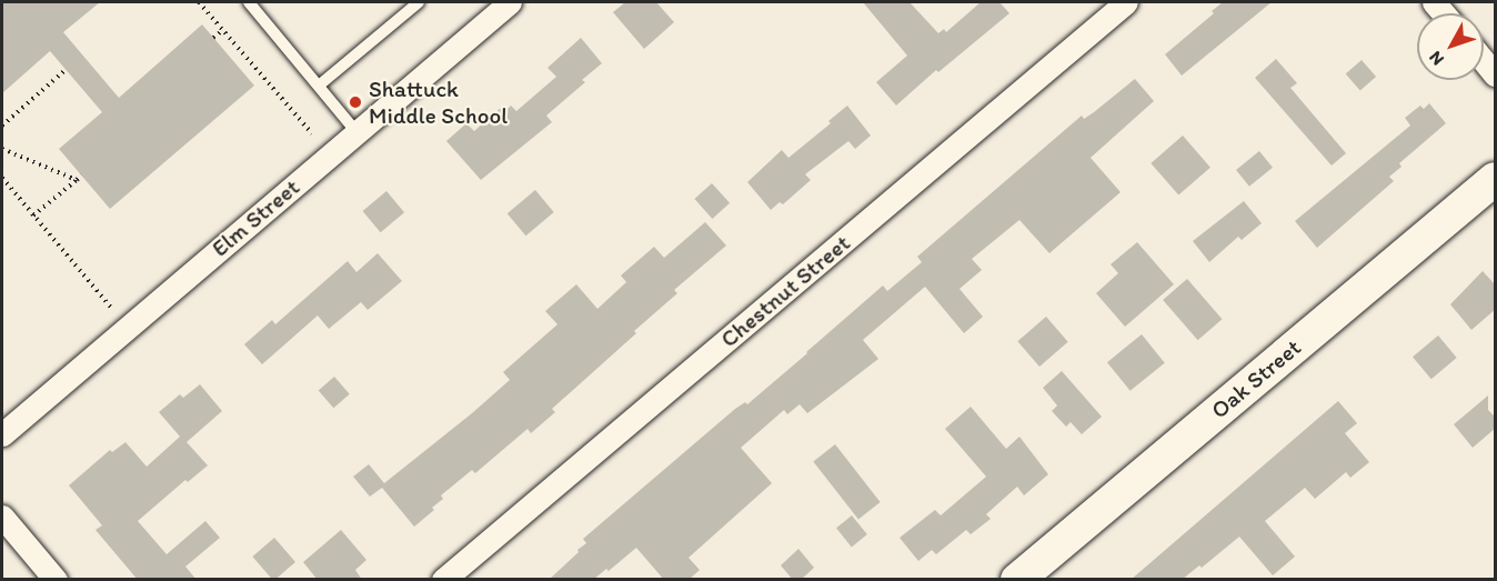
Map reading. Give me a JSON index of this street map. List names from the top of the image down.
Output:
{
  "streets": {
    "street": ["Elm Street", "Chestnut Street", "Oak Street"]
  },
  "places": ["Shattuck Middle School"],
  "north": "bottom left"
}
